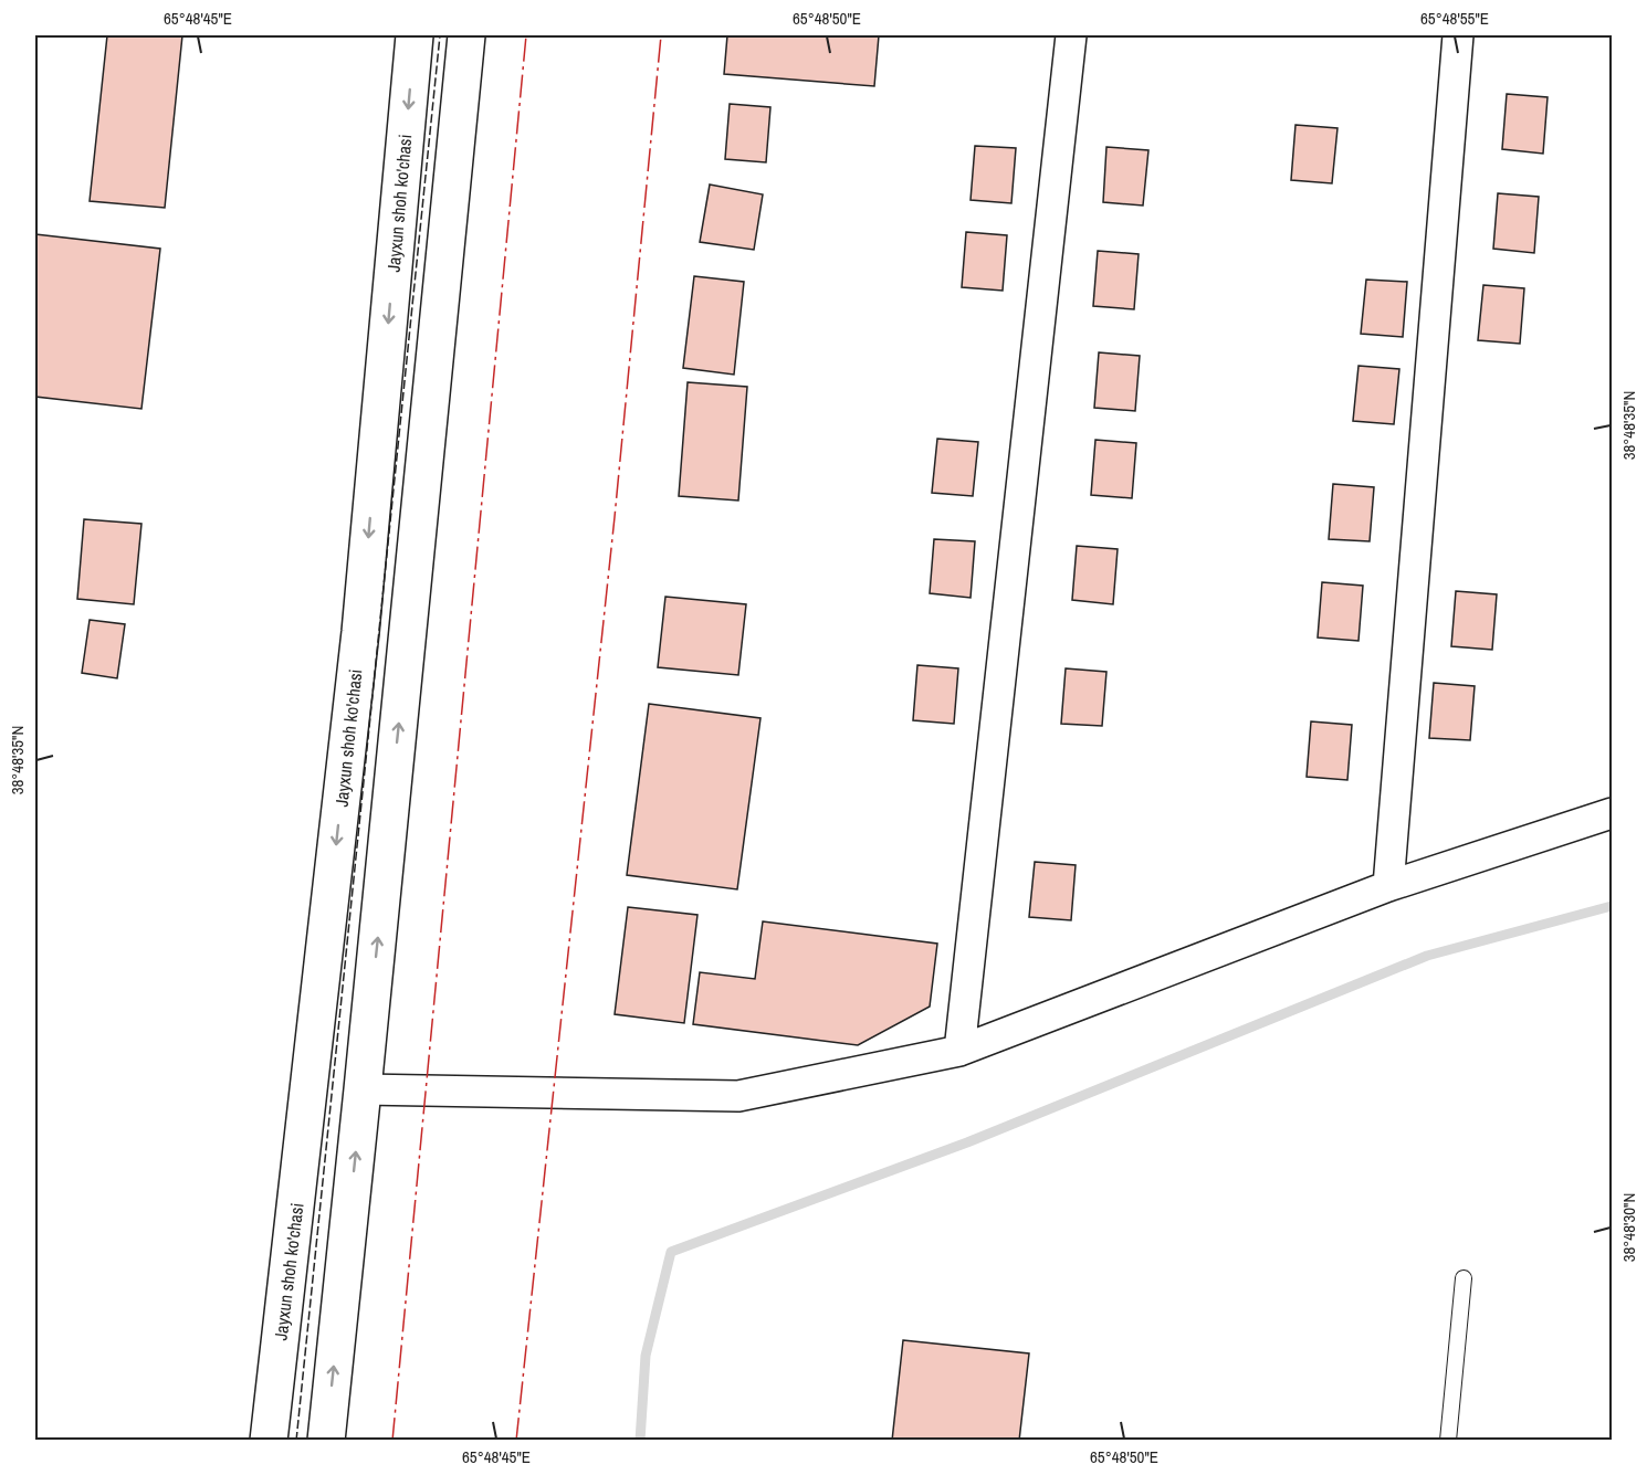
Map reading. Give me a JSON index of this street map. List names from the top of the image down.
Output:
{
  "streets": {
    "highway": ["Jayxun shoh ko'chasi"]
  },
  "coordinates": [
    "65°48'45\"E",
    "65°48'50\"E",
    "65°48'55\"E",
    "38°48'35\"N",
    "38°48'30\"N"
  ]
}
